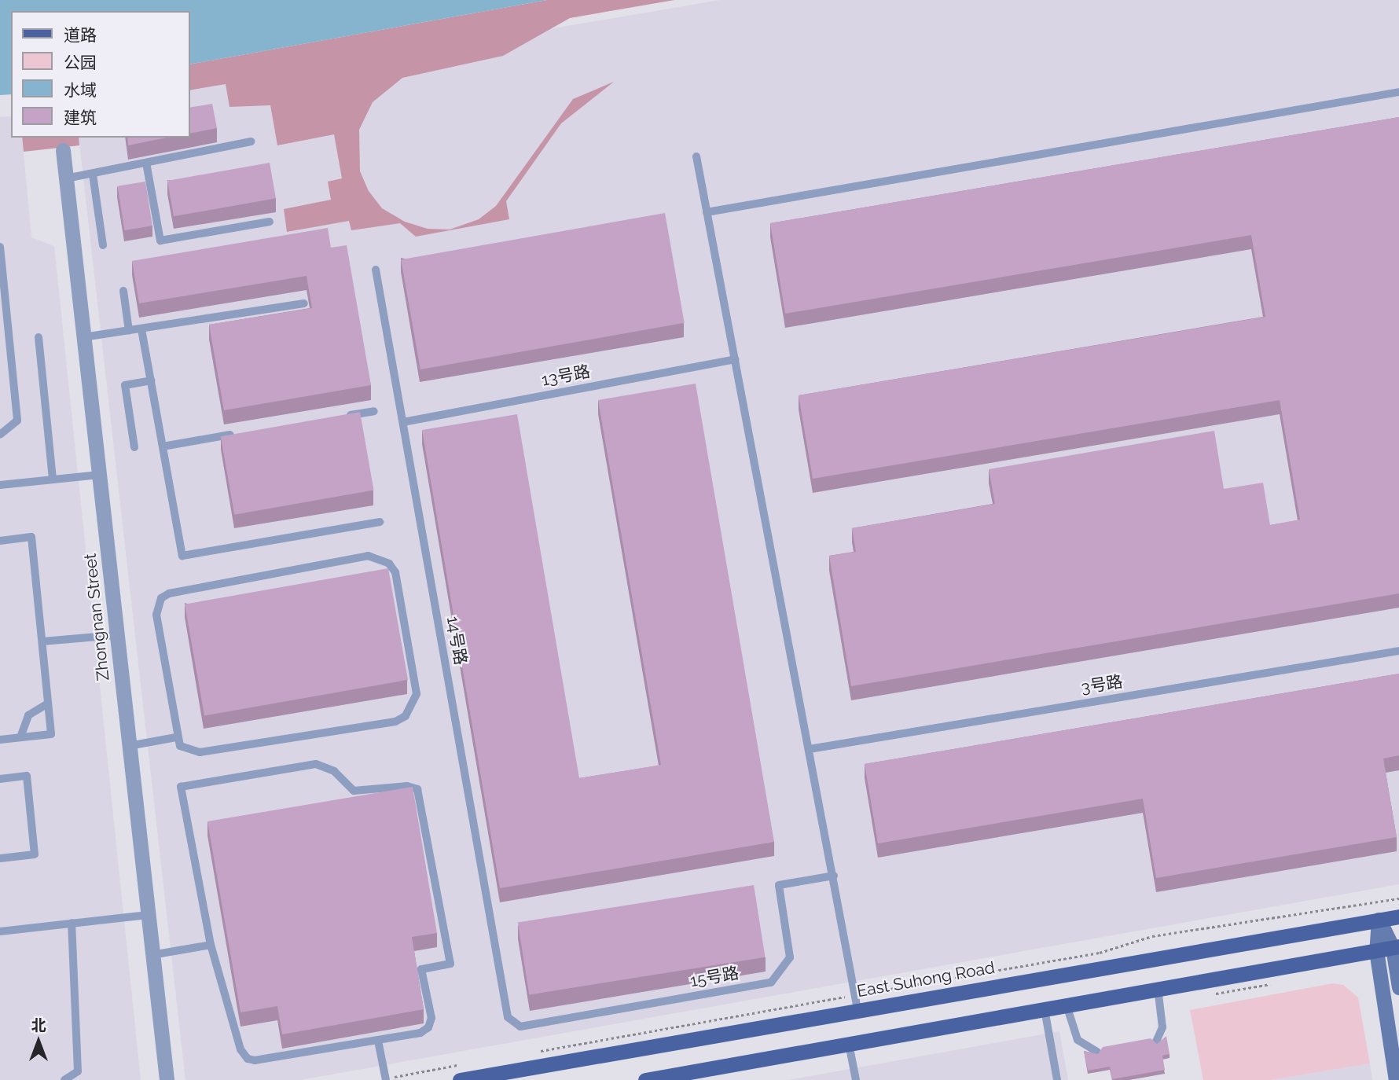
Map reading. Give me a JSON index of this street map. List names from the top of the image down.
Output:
{
  "streets": {
    "main road": ["East Suhong Road"],
    "street": ["Zhongnan Street"],
    "lane": [
      "13号路",
      "14号路",
      "3号路",
      "15号路"
    ]
  },
  "crossings": [
    ["13号路", "14号路"],
    ["14号路", "15号路"]
  ],
  "legend": [
    "道路",
    "公园",
    "水域",
    "建筑"
  ],
  "north": "top"
}
